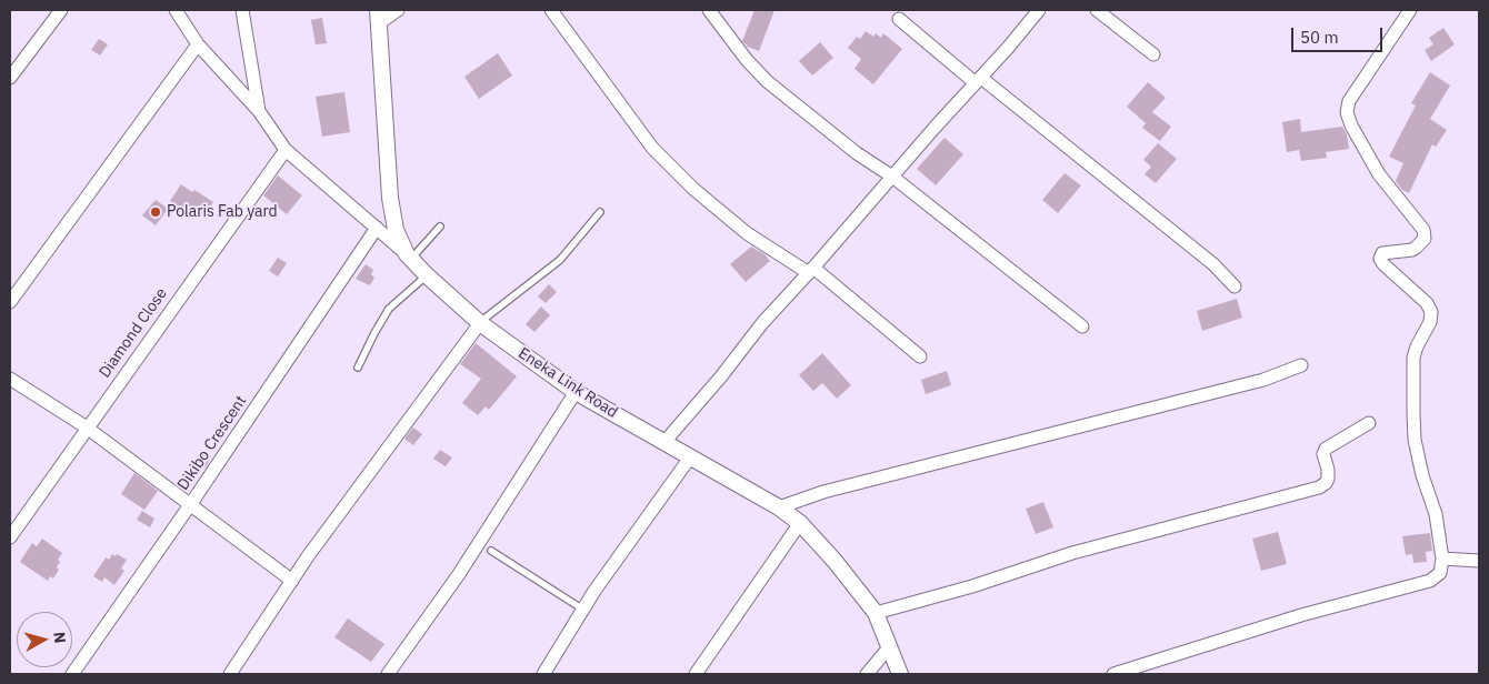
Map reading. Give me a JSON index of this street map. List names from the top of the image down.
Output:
{
  "streets": {
    "street": ["Diamond Close", "Eneka Link Road", "Dikibo Crescent"]
  },
  "places": ["Polaris Fab yard"],
  "scale_bar": "50 m",
  "north": "right"
}
